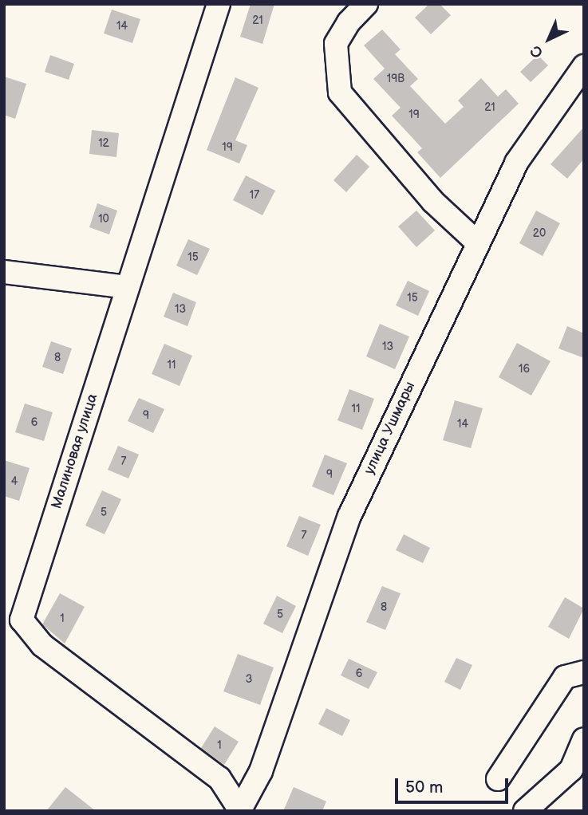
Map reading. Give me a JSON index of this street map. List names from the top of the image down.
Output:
{
  "streets": {
    "street": ["улица Ушмары", "Малиновая улица"]
  },
  "crossings": [
    ["улица Ушмары", "Малиновая улица"]
  ],
  "house_numbers": [
    "21",
    "14",
    "19В",
    "21",
    "19",
    "12",
    "19",
    "17",
    "10",
    "20",
    "15",
    "15",
    "13",
    "13",
    "8",
    "11",
    "16",
    "11",
    "9",
    "6",
    "14",
    "7",
    "9",
    "4",
    "5",
    "7",
    "8",
    "5",
    "1",
    "6",
    "3",
    "1"
  ],
  "scale_bar": "50 m",
  "north": "bottom left"
}
